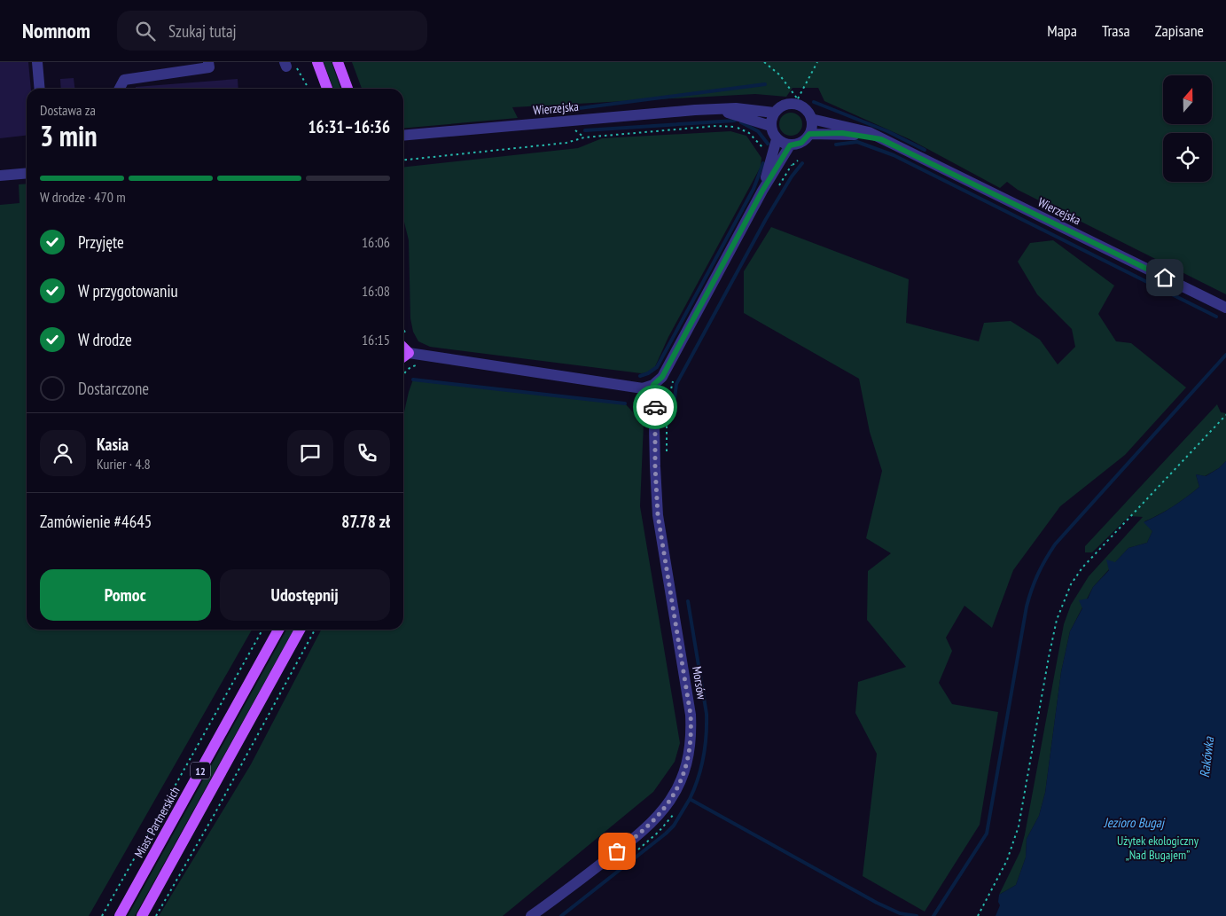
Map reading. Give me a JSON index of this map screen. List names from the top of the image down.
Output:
{
  "streets": {
    "main road": ["12", "Miast Partnerskich"],
    "street": ["Wierzejska", "Morsów"]
  },
  "water": ["Rakówka", "Jezioro Bugaj"],
  "parks": ["Użytek ekologiczny „Nad Bugajem”"],
  "north": "top",
  "page": {
    "header": "Nomnom",
    "search": "Szukaj tutaj",
    "nav": ["Mapa", "Trasa", "Zapisane"],
    "heading": ["3 min", "Dostawa za", "16:31–16:36"],
    "panel": [
      "Kasia",
      "Kurier · 4.8",
      "Zamówienie #4645",
      "87.78 zł"
    ],
    "bar": "W drodze · 470 m",
    "list": [
      ["Przyjęte", "16:06"],
      ["W przygotowaniu", "16:08"],
      ["W drodze", "16:15"],
      "Dostarczone"
    ],
    "buttons": ["Pomoc", "Udostępnij"]
  }
}
